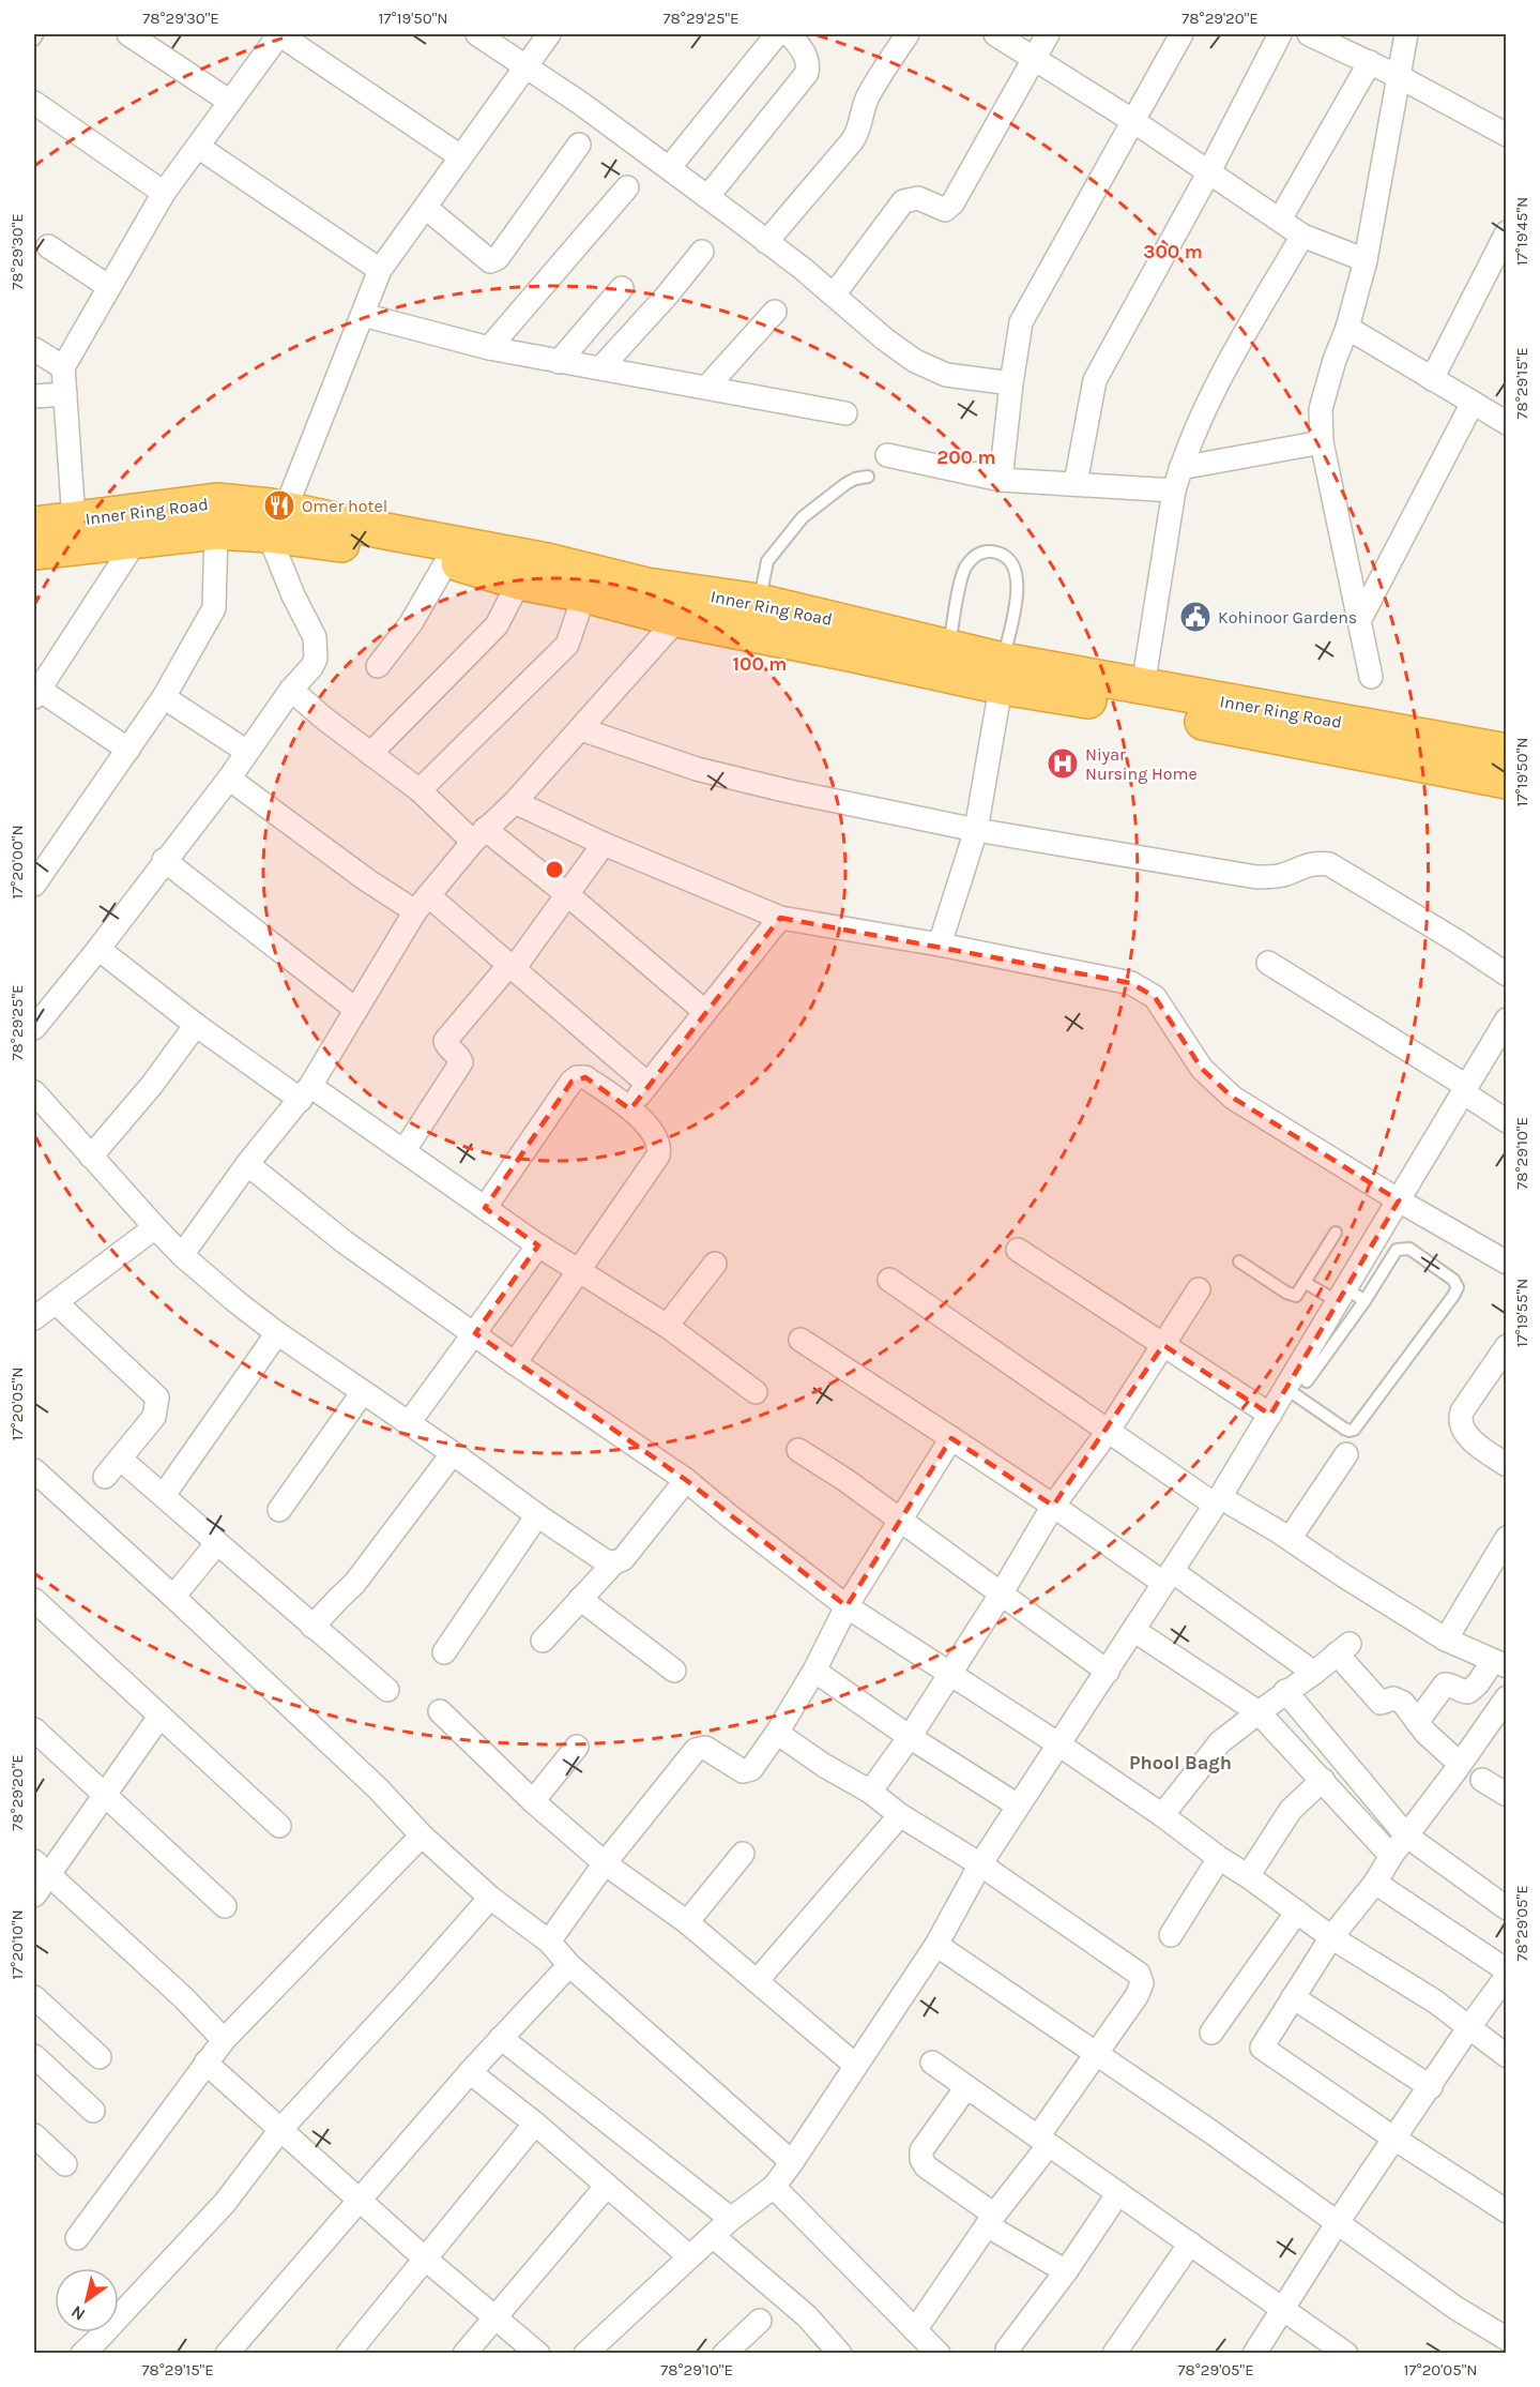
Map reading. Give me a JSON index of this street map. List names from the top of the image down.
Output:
{
  "streets": {
    "highway": ["Inner Ring Road"]
  },
  "districts": ["Phool Bagh"],
  "places": {
    "restaurant": ["Omer hotel"],
    "public building": ["Kohinoor Gardens"],
    "hospital": ["Niyar Nursing Home"]
  },
  "north": "bottom left",
  "coordinates": [
    "78°29'30\"E",
    "17°19'50\"N",
    "78°29'25\"E",
    "78°29'20\"E",
    "17°19'45\"N",
    "78°29'15\"E",
    "17°20'00\"N",
    "78°29'10\"E",
    "17°19'55\"N",
    "17°20'05\"N",
    "78°29'05\"E",
    "17°20'10\"N"
  ],
  "rings": ["300 m", "200 m", "100 m"]
}
